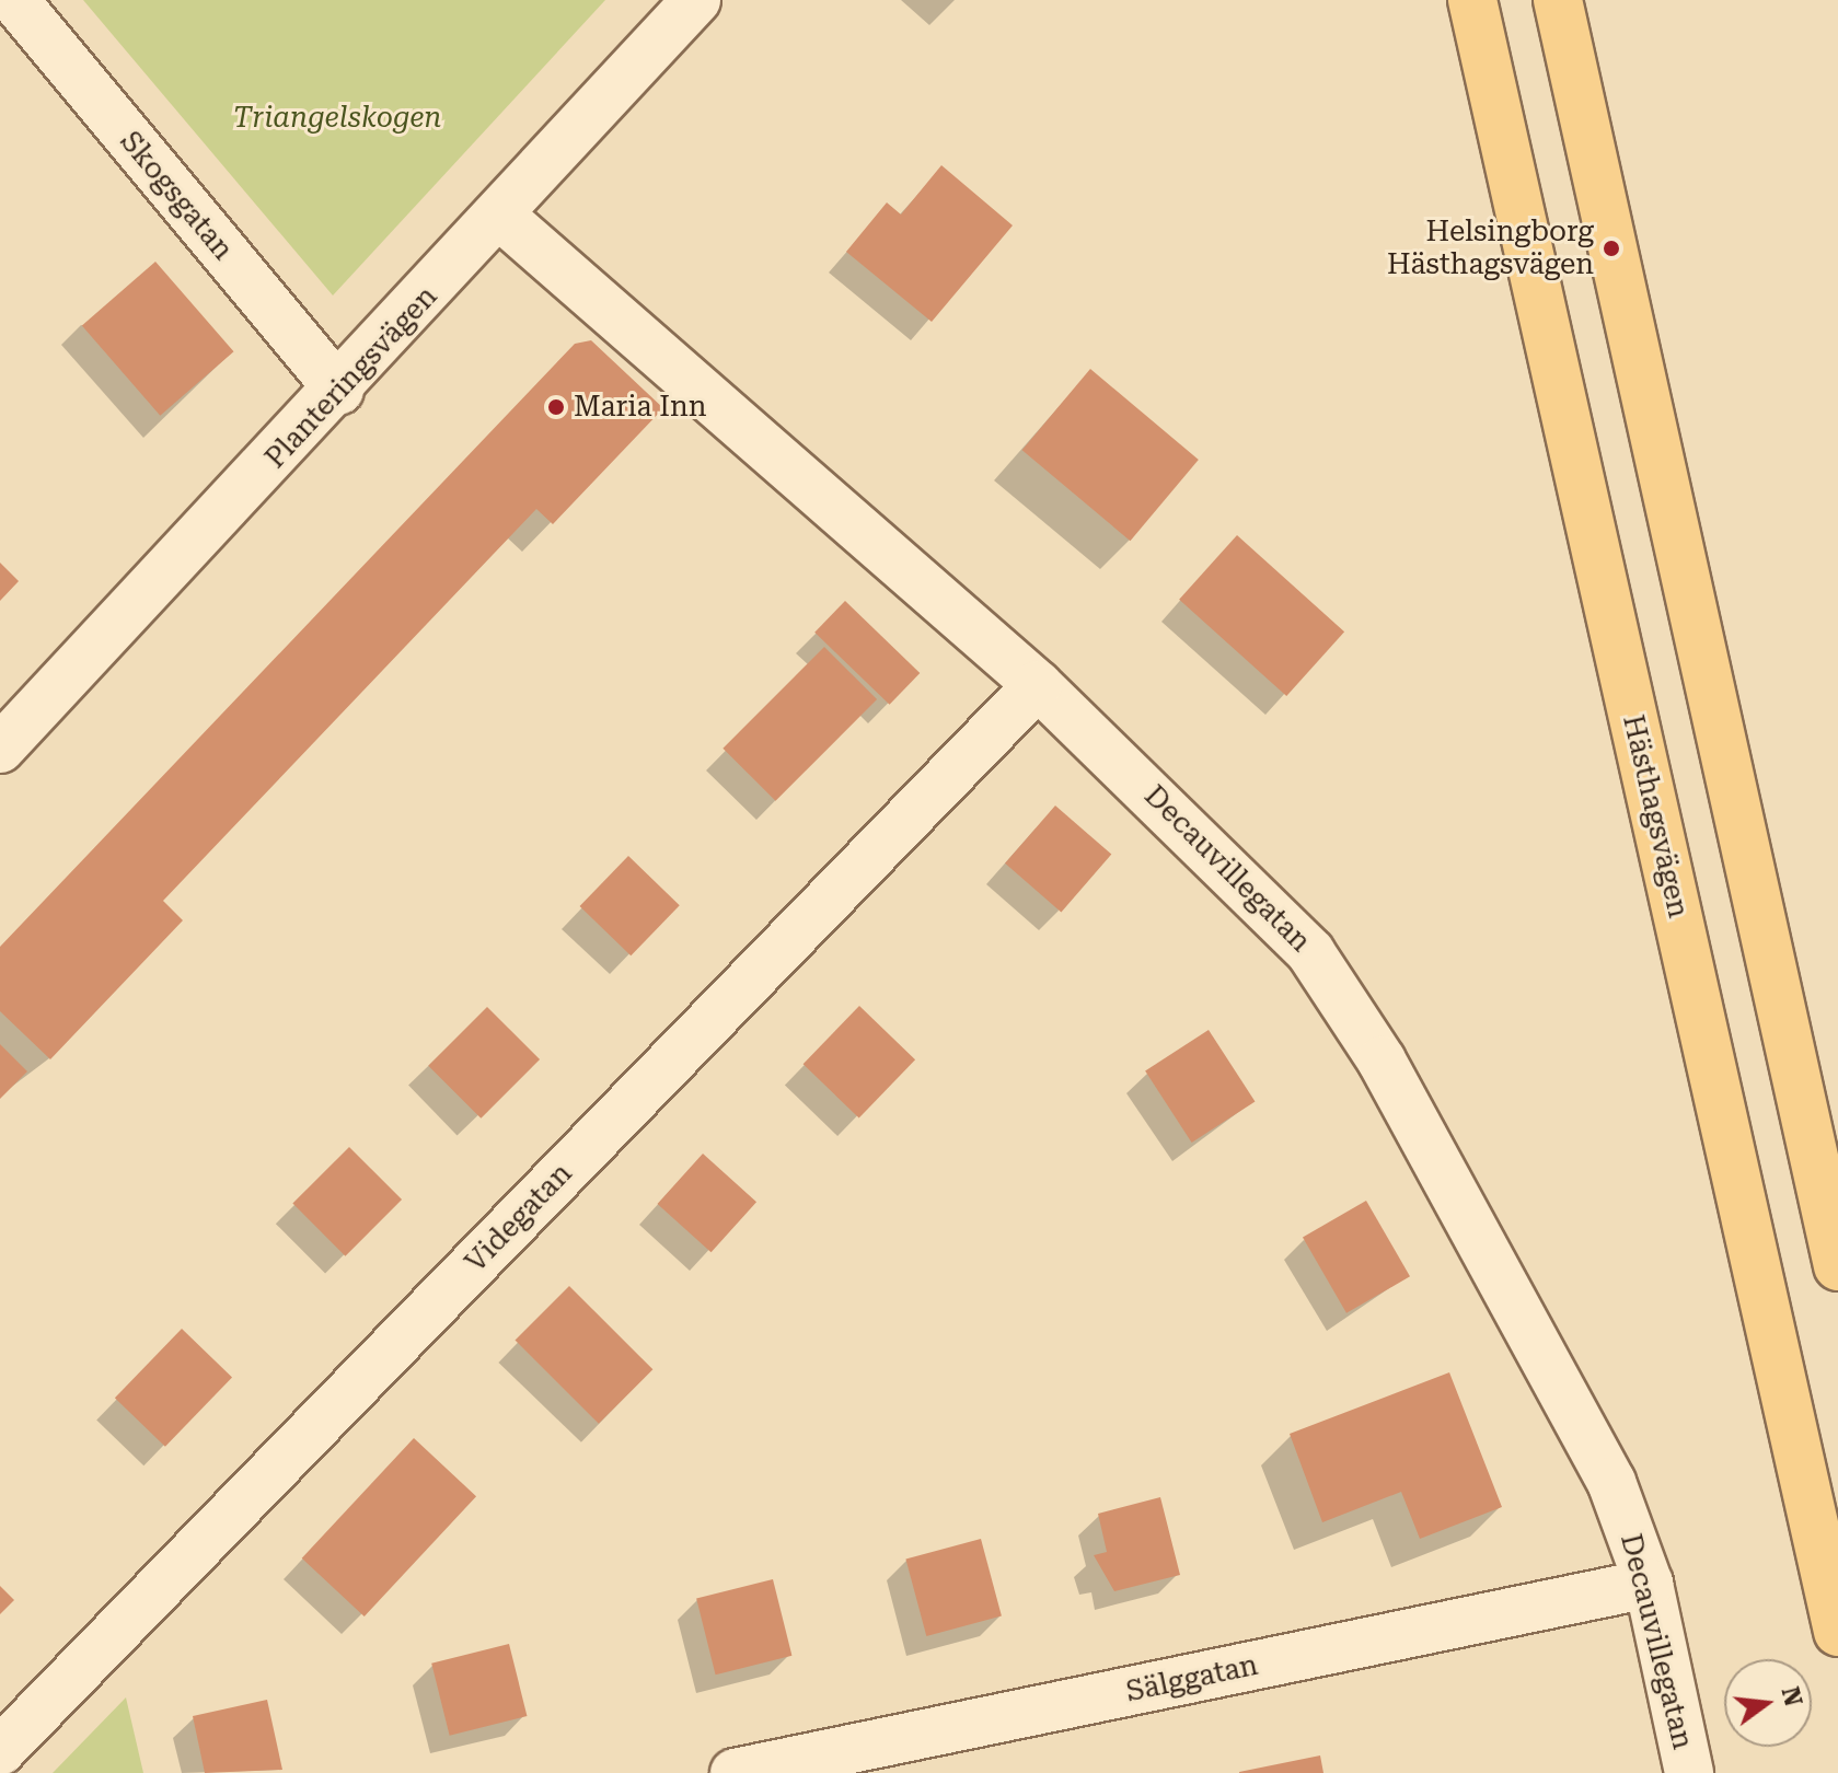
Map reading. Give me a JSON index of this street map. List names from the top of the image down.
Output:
{
  "streets": {
    "main road": ["Hästhagsvägen"],
    "street": [
      "Skogsgatan",
      "Planteringsvägen",
      "Decauvillegatan",
      "Videgatan",
      "Sälggatan"
    ]
  },
  "crossings": [
    ["Skogsgatan", "Planteringsvägen"],
    ["Planteringsvägen", "Decauvillegatan"],
    ["Decauvillegatan", "Videgatan"],
    ["Decauvillegatan", "Sälggatan"]
  ],
  "parks": ["Triangelskogen"],
  "places": ["Helsingborg Hästhagsvägen", "Maria Inn"],
  "north": "right"
}
